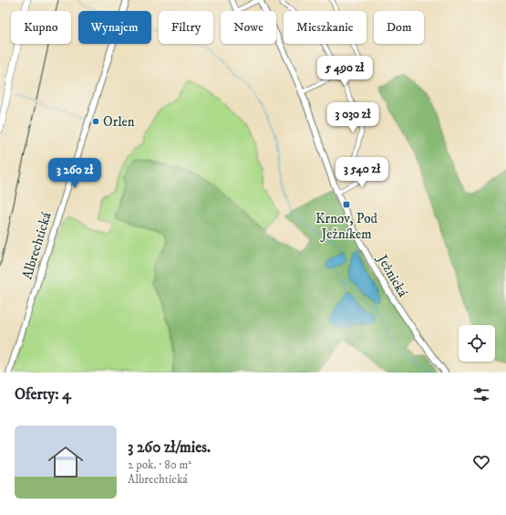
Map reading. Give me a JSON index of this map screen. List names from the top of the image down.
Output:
{
  "streets": {
    "street": ["Albrechtická", "Ježnická"]
  },
  "places": {
    "other": ["Orlen"],
    "transit": ["Krnov, Pod Ježníkem"]
  },
  "page": {
    "chip": [
      "Kupno",
      "Wynajem",
      "Filtry",
      "Nowe",
      "Mieszkanie",
      "Dom"
    ],
    "price": [
      "5 490 zł",
      "3 030 zł",
      "3 540 zł",
      "3 260 zł"
    ],
    "heading": "Oferty: 4",
    "list": [
      {
        "name": "3 260 zł/mies.",
        "note": "2 pok. · 80 m² · Albrechtická"
      }
    ]
  }
}
